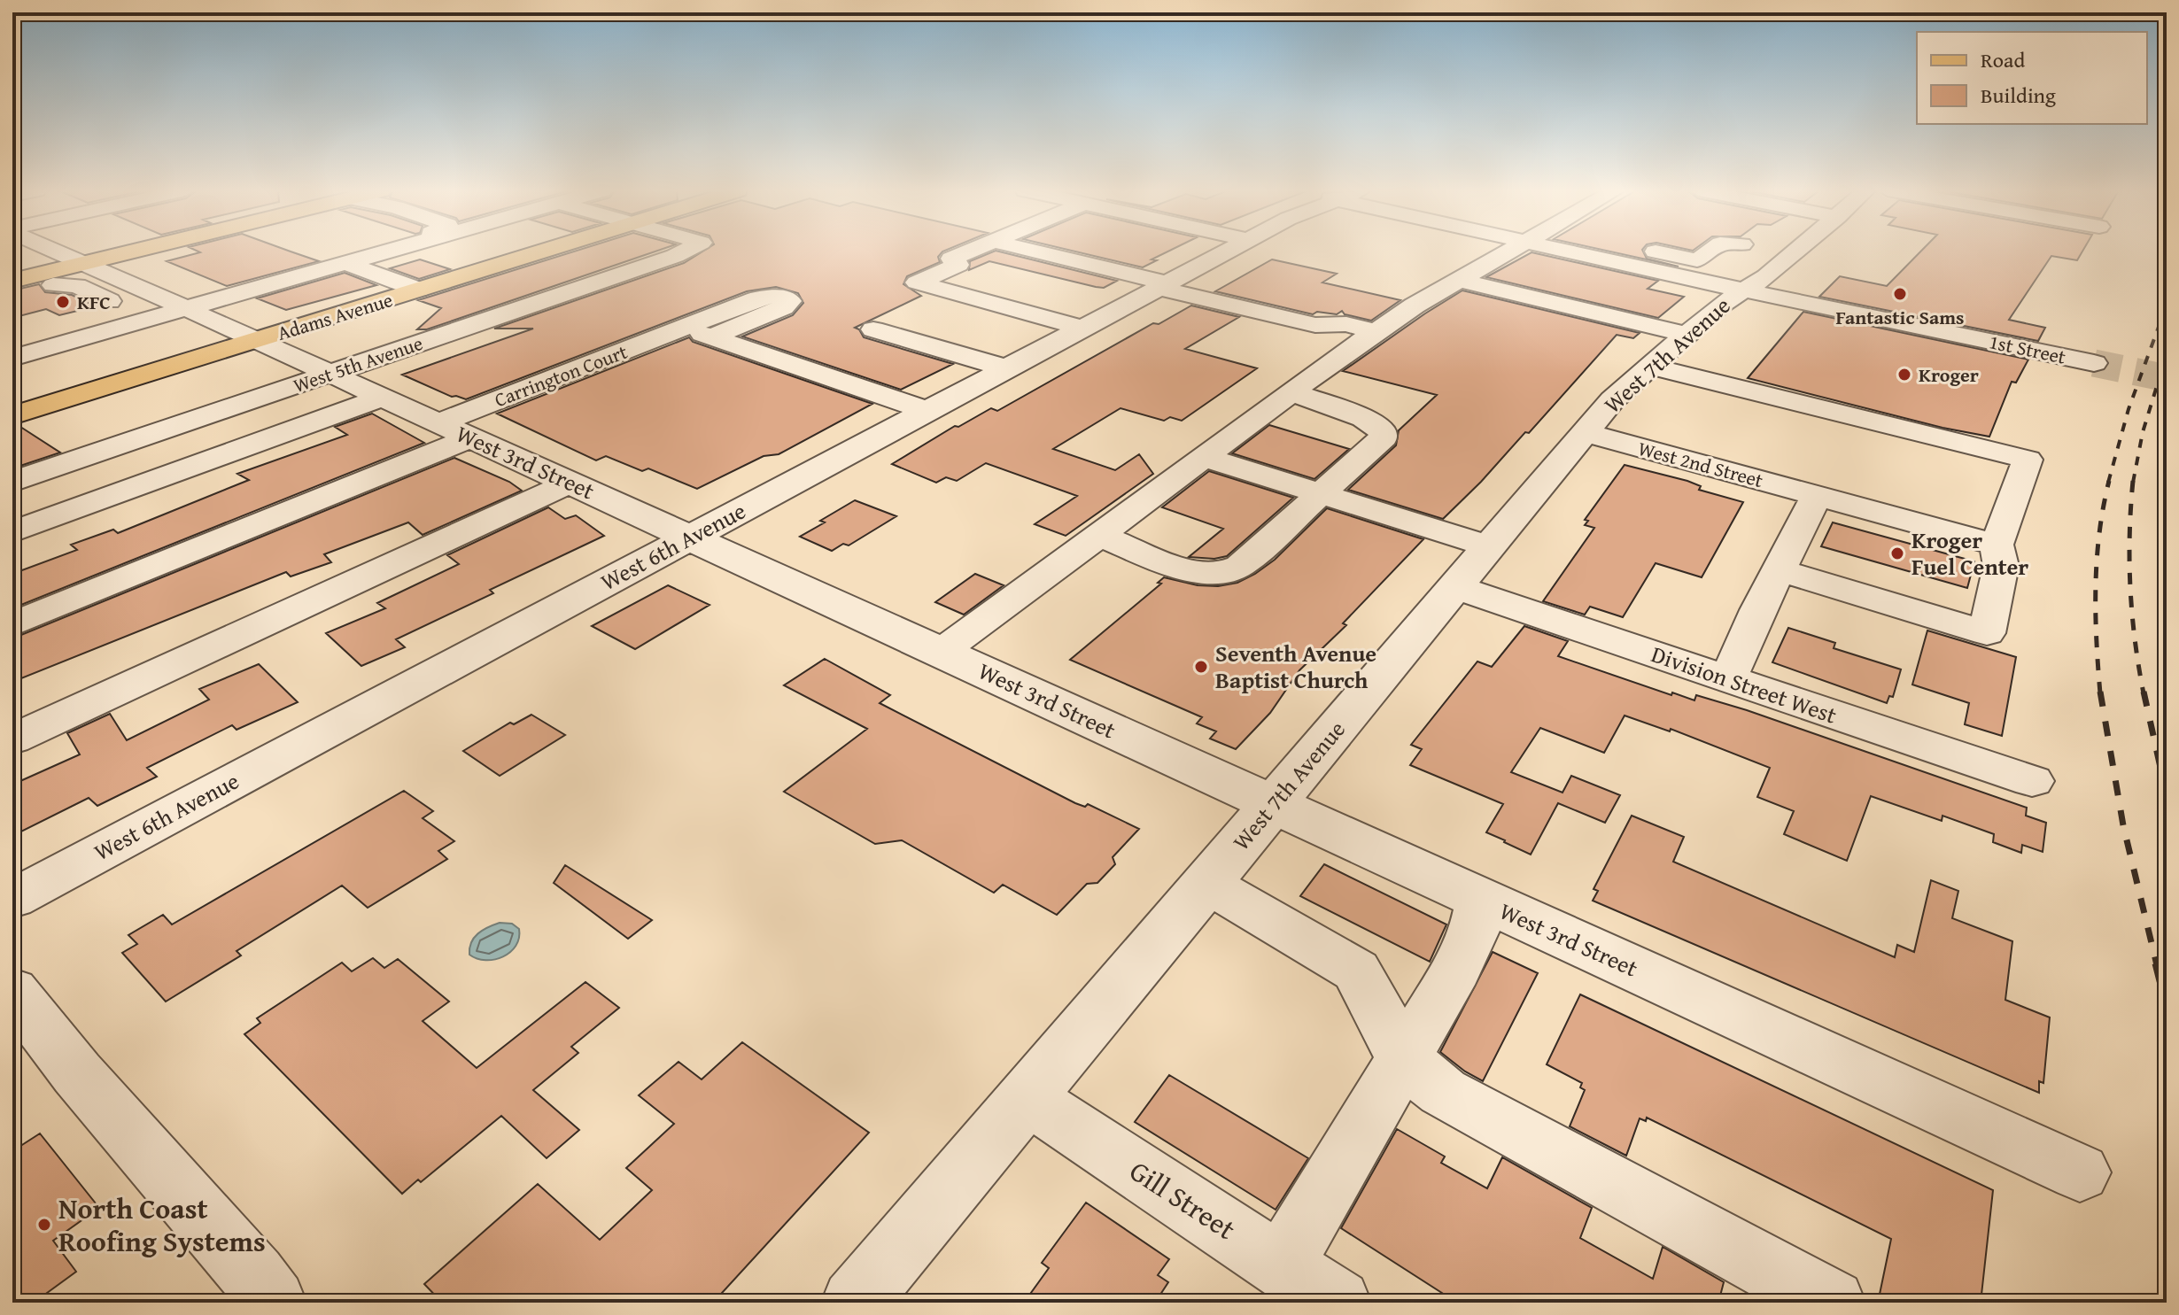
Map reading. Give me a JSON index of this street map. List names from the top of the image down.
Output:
{
  "streets": {
    "main road": ["Adams Avenue"],
    "street": [
      "1st Street",
      "West 7th Avenue",
      "West 5th Avenue",
      "Carrington Court",
      "West 3rd Street",
      "West 2nd Street",
      "West 6th Avenue",
      "Division Street West",
      "Gill Street"
    ]
  },
  "crossings": [
    ["Adams Avenue", "West 3rd Street"],
    ["1st Street", "West 7th Avenue"],
    ["West 7th Avenue", "West 3rd Street"],
    ["West 7th Avenue", "West 2nd Street"],
    ["West 7th Avenue", "Division Street West"],
    ["West 7th Avenue", "Gill Street"],
    ["West 5th Avenue", "West 3rd Street"],
    ["Carrington Court", "West 3rd Street"],
    ["West 3rd Street", "West 6th Avenue"]
  ],
  "places": [
    "Fantastic Sams",
    "KFC",
    "Kroger",
    "Kroger Fuel Center",
    "Seventh Avenue Baptist Church",
    "North Coast Roofing Systems"
  ],
  "legend": ["Road", "Building"]
}
